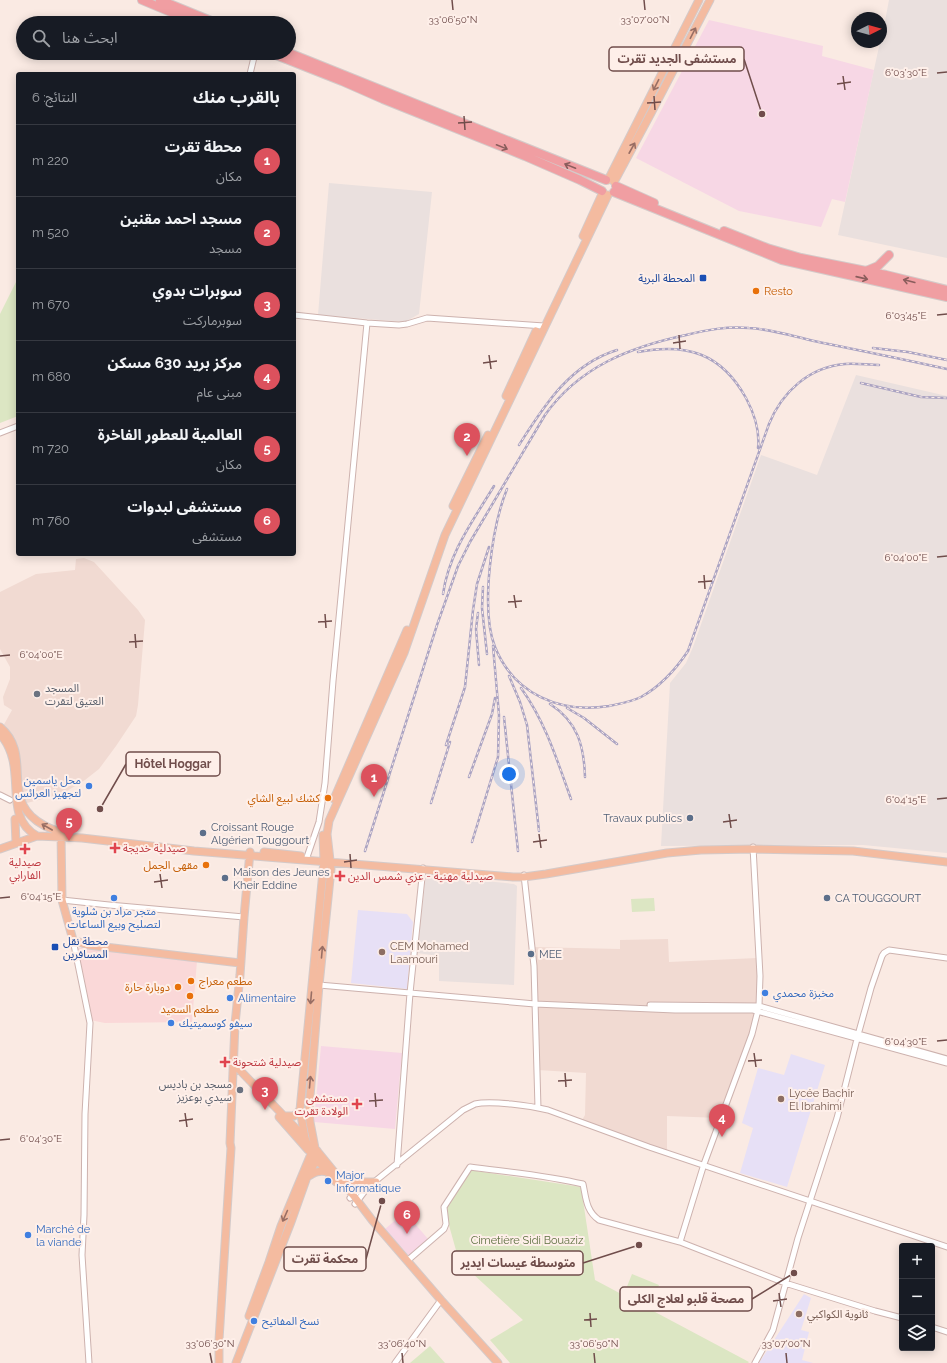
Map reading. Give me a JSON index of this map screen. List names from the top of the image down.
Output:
{
  "parks": ["Cimetière Sidi Bouaziz"],
  "places": {
    "other": [
      "مستشفى الجديد تقرت",
      "Resto",
      "المسجد العتيق لتقرت",
      "محل ياسمين لتجهيز العرائس",
      "كشك لبيع الشاي",
      "Hôtel Hoggar",
      "Travaux publics",
      "Croissant Rouge Algérien Touggourt",
      "مقهى الجمل",
      "Maison des Jeunes Kheir Eddine",
      "متجر مراد بن شلوية لتصليح وبيع الساعات",
      "CA TOUGGOURT",
      "CEM Mohamed Laamouri",
      "MEE",
      "مطعم معراج",
      "دوبارة حارة",
      "مخبزة محمدي",
      "مطعم السعيد",
      "Alimentaire",
      "سيفو كوسميتيك",
      "مسجد بن باديس سيدي بوعزيز",
      "Lycée Bachir El Ibrahimi",
      "Major Informatique",
      "محكمة تقرت",
      "Marché de la viande",
      "متوسطة عيسات ايدير",
      "مصحة قلبو لعلاج الكلى",
      "ثانوية الكواكبي",
      "نسخ المفاتيح"
    ],
    "transit": ["المحطة البرية", "محطة نقل المسافرين"],
    "health": [
      "صيدلية خديجة",
      "صيدلية الفارابي",
      "صيدلية مهنية - عزي شمس الدين",
      "صيدلية شتحونة",
      "مستشفى الولادة تقرت"
    ]
  },
  "north": "right",
  "page": {
    "search": "ابحث هنا",
    "heading": ["بالقرب منك", "النتائج: 6"],
    "list": [
      {
        "mark": "1",
        "name": "محطة تقرت",
        "note": "مكان",
        "value": "220 m"
      },
      {
        "mark": "2",
        "name": "مسجد احمد مقنين",
        "note": "مسجد",
        "value": "520 m"
      },
      {
        "mark": "3",
        "name": "سوبرات بدوي",
        "note": "سوبرماركت",
        "value": "670 m"
      },
      {
        "mark": "4",
        "name": "مركز بريد 630 مسكن",
        "note": "مبنى عام",
        "value": "680 m"
      },
      {
        "mark": "5",
        "name": "العالمية للعطور الفاخرة",
        "note": "مكان",
        "value": "720 m"
      },
      {
        "mark": "6",
        "name": "مستشفى لبدوات",
        "note": "مستشفى",
        "value": "760 m"
      }
    ],
    "pins": [
      "2",
      "1",
      "5",
      "3",
      "4",
      "6"
    ],
    "map_buttons": ["+", "−"]
  },
  "coordinates": [
    "33°06'50\"N",
    "33°07'00\"N",
    "6°03'30\"E",
    "6°03'45\"E",
    "6°04'00\"E",
    "6°04'15\"E",
    "6°04'30\"E",
    "33°06'30\"N",
    "33°06'40\"N"
  ]
}
